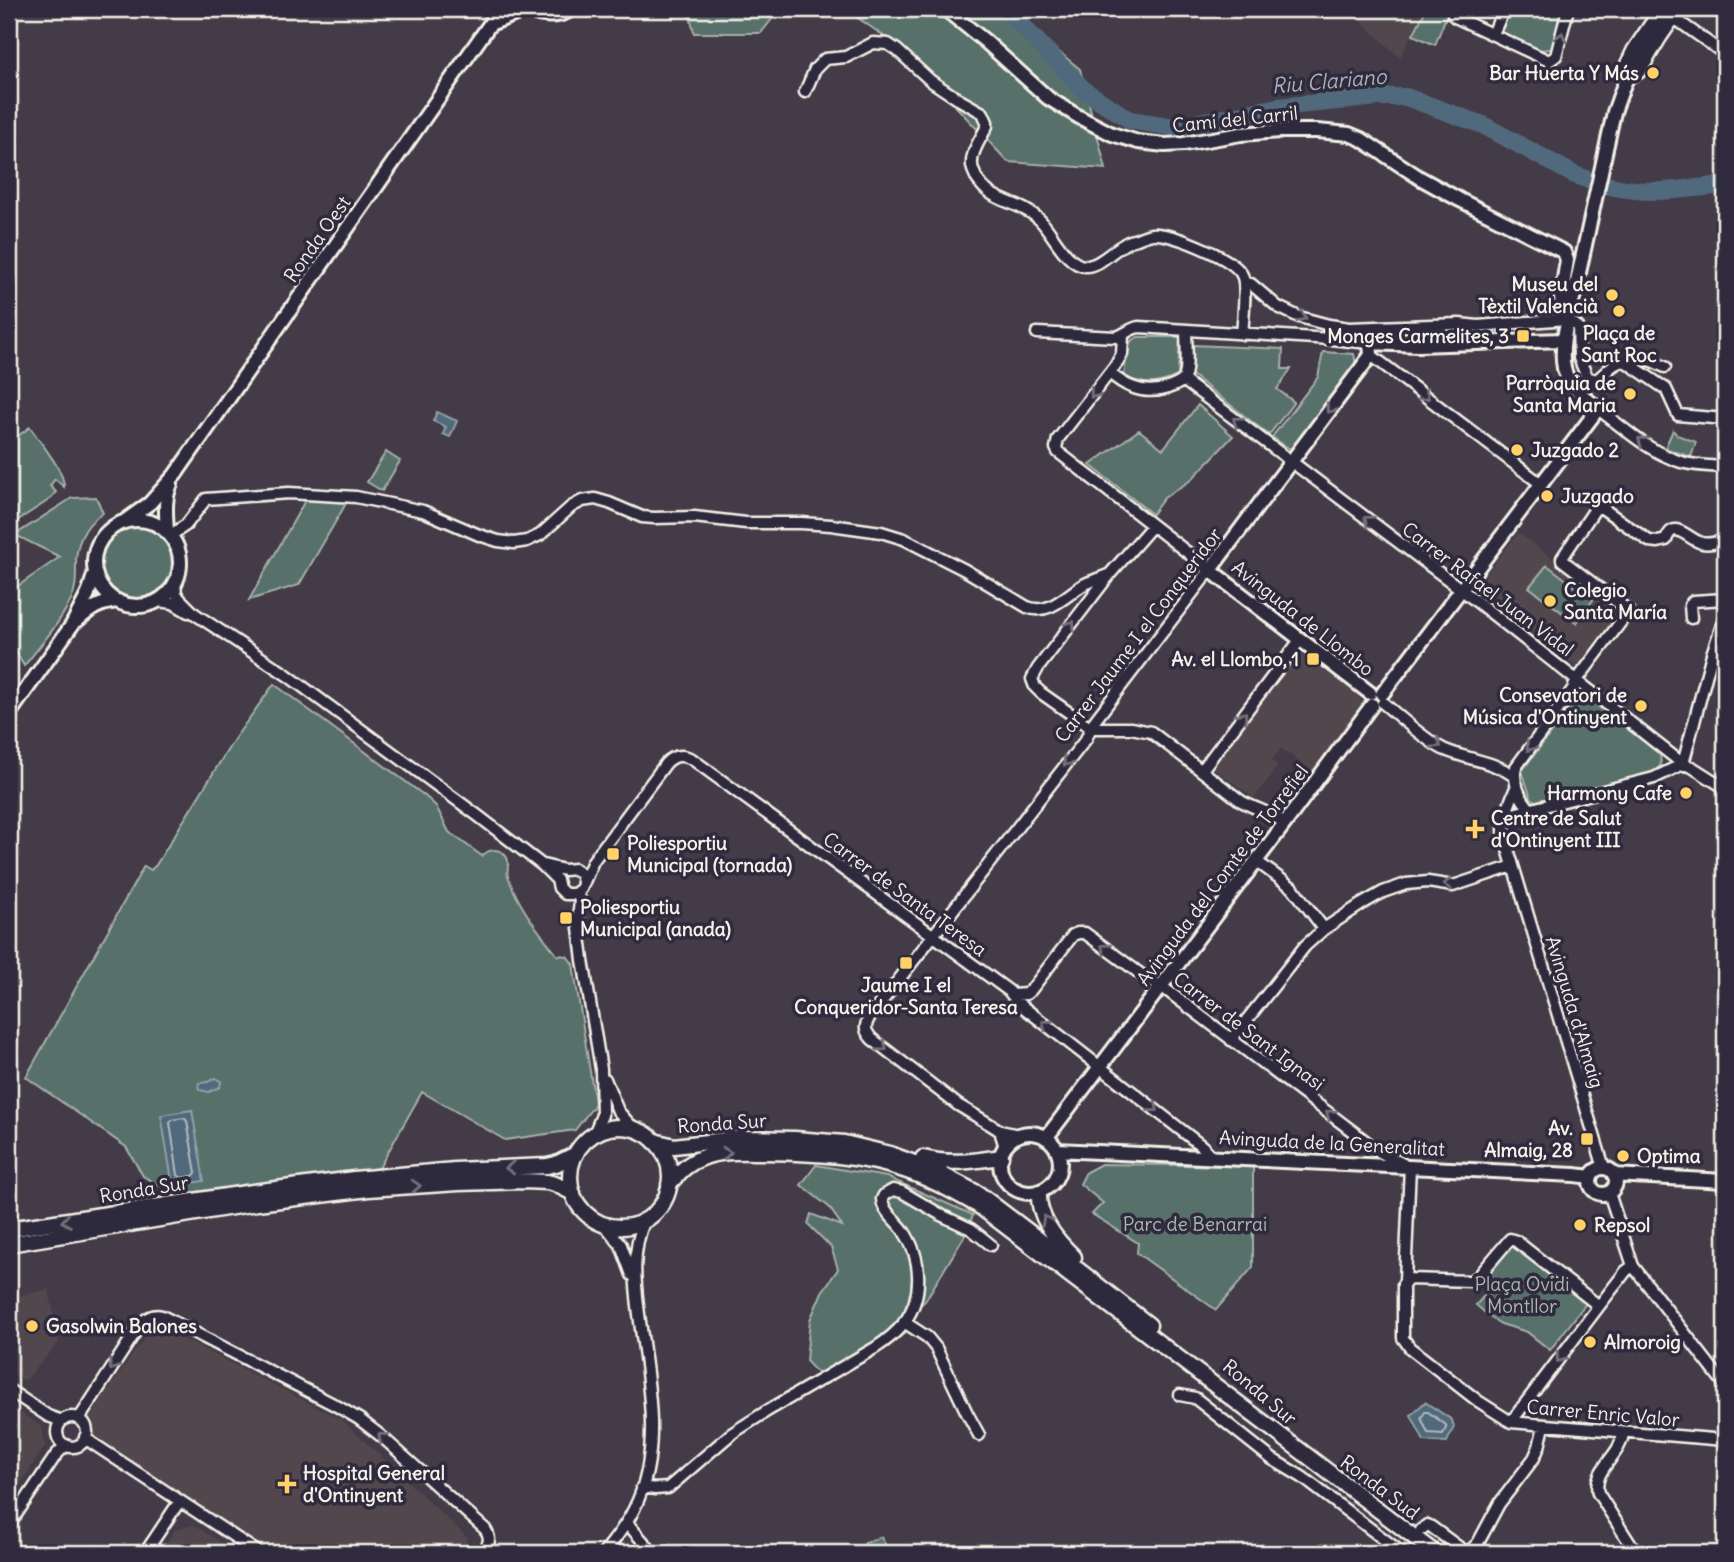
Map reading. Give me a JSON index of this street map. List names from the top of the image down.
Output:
{
  "streets": {
    "main road": ["Ronda Sur", "Ronda Sud"],
    "street": [
      "Camí del Carril",
      "Ronda Oest",
      "Carrer Rafael Juan Vidal",
      "Avinguda de Llombo",
      "Carrer Jaume I el Conqueridor",
      "Avinguda del Comte de Torrefiel",
      "Carrer de Santa Teresa",
      "Avinguda d'Almaig",
      "Carrer de Sant Ignasi",
      "Avinguda de la Generalitat",
      "Carrer Enric Valor"
    ]
  },
  "crossings": [
    ["Carrer Rafael Juan Vidal", "Carrer Jaume I el Conqueridor"],
    ["Carrer Rafael Juan Vidal", "Avinguda del Comte de Torrefiel"],
    ["Avinguda de Llombo", "Carrer Jaume I el Conqueridor"],
    ["Avinguda de Llombo", "Avinguda del Comte de Torrefiel"],
    ["Carrer Jaume I el Conqueridor", "Carrer de Santa Teresa"],
    ["Avinguda del Comte de Torrefiel", "Carrer de Santa Teresa"],
    ["Avinguda del Comte de Torrefiel", "Carrer de Sant Ignasi"],
    ["Avinguda del Comte de Torrefiel", "Avinguda de la Generalitat"],
    ["Carrer de Santa Teresa", "Carrer de Sant Ignasi"],
    ["Carrer de Santa Teresa", "Avinguda de la Generalitat"],
    ["Avinguda d'Almaig", "Avinguda de la Generalitat"],
    ["Carrer de Sant Ignasi", "Avinguda de la Generalitat"],
    ["Ronda Sur", "Ronda Sud"]
  ],
  "one_way": ["Carrer Rafael Juan Vidal", "Carrer de Sant Ignasi"],
  "water": ["Riu Clariano"],
  "parks": ["Parc de Benarrai", "Plaça Ovidi Montllor"],
  "places": {
    "other": [
      "Bar Huerta Y Más",
      "Museu del Tèxtil Valencià",
      "Plaça de Sant Roc",
      "Parròquia de Santa Maria",
      "Juzgado 2",
      "Juzgado",
      "Colegio Santa María",
      "Consevatori de Música d'Ontinyent",
      "Harmony Cafe",
      "Optima",
      "Repsol",
      "Gasolwin Balones",
      "Almoroig"
    ],
    "transit": [
      "Monges Carmelites, 3",
      "Av. el Llombo, 1",
      "Poliesportiu Municipal (tornada)",
      "Poliesportiu Municipal (anada)",
      "Jaume I el Conqueridor-Santa Teresa",
      "Av. Almaig, 28"
    ],
    "health": ["Centre de Salut d'Ontinyent III", "Hospital General d'Ontinyent"]
  }
}
